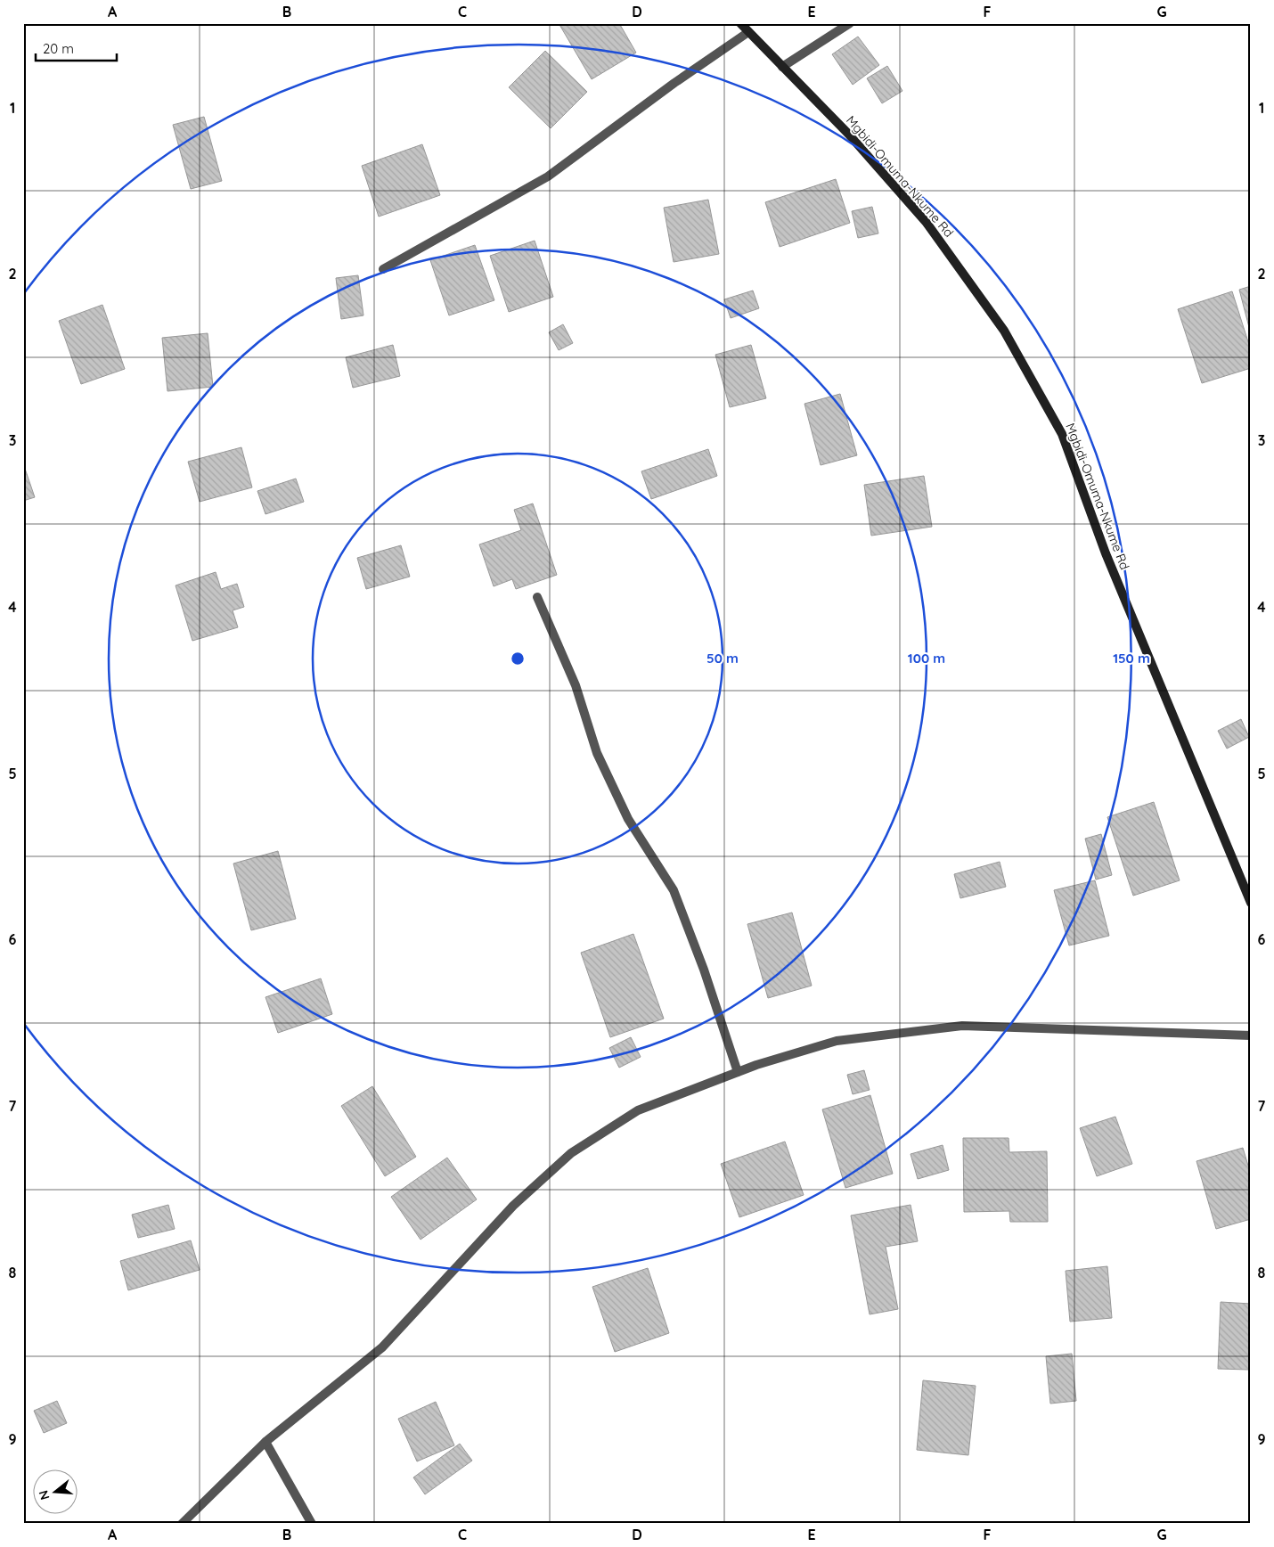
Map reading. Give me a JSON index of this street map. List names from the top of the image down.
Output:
{
  "streets": {
    "street": ["Mgbidi-Omuma-Nkume Rd"]
  },
  "scale_bar": "20 m",
  "north": "left",
  "grid": {
    "columns": [
      "A",
      "B",
      "C",
      "D",
      "E",
      "F",
      "G"
    ],
    "rows": [
      "1",
      "2",
      "3",
      "4",
      "5",
      "6",
      "7",
      "8",
      "9"
    ]
  },
  "rings": ["50 m", "100 m", "150 m"]
}
